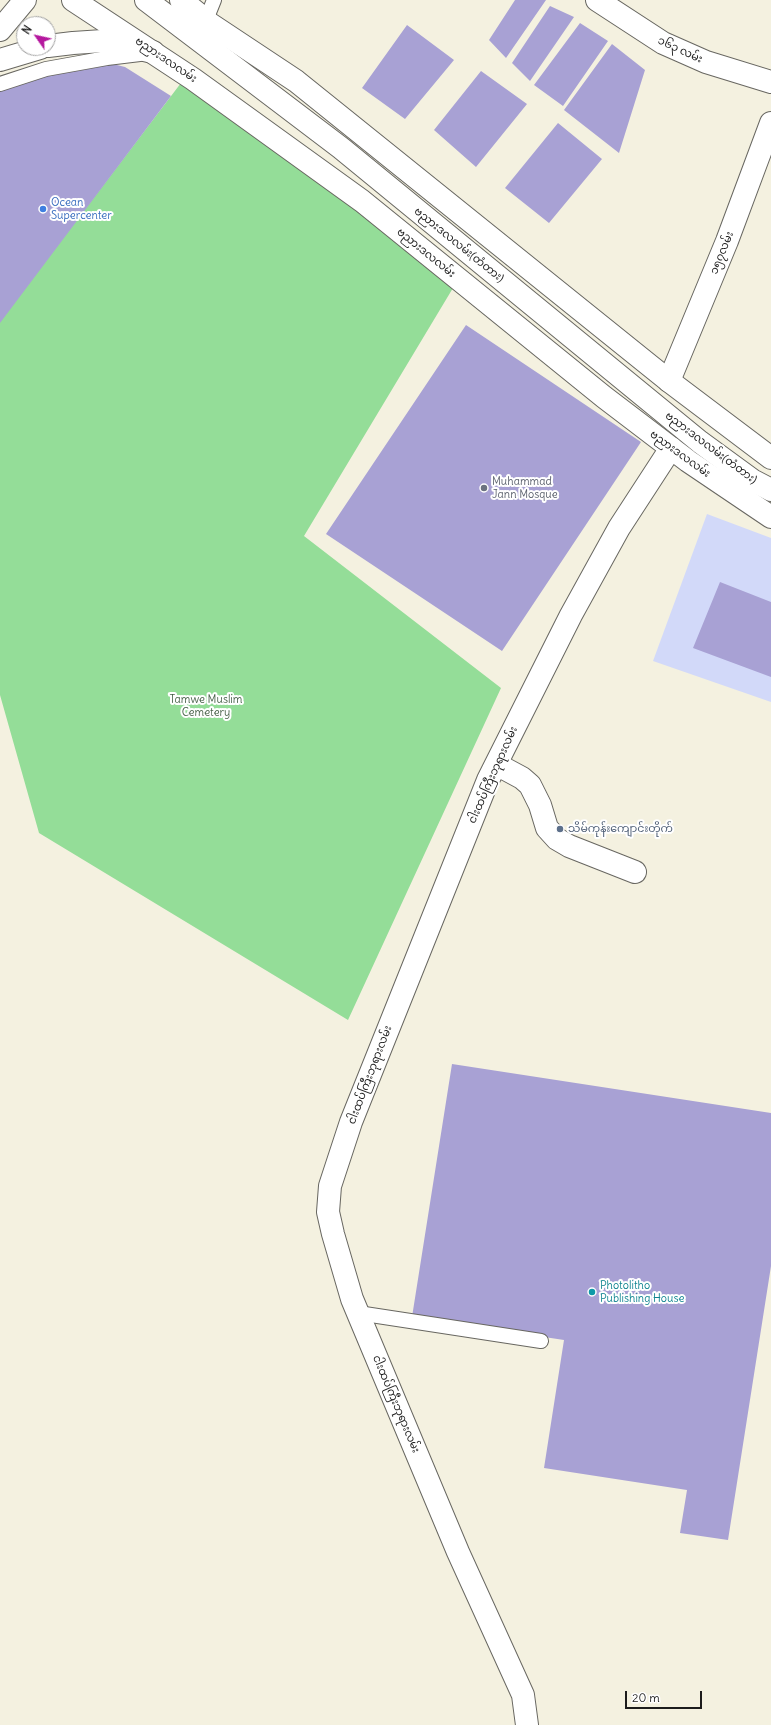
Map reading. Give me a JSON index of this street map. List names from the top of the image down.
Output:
{
  "streets": {
    "main road": [
      "၁၆၃ လမ်း",
      "ဗညားဒလလမ်း",
      "ဗညားဒလလမ်း(တံတား)",
      "၁၅၇လမ်း",
      "ငါးထပ်ကြီးဘုရားလမ်း"
    ]
  },
  "crossings": [
    ["ဗညားဒလလမ်း", "ငါးထပ်ကြီးဘုရားလမ်း"]
  ],
  "parks": ["Tamwe Muslim Cemetery"],
  "places": [
    "Ocean Supercenter",
    "Muhammad Jann Mosque",
    "သိမ်ကုန်းကျောင်းတိုက်",
    "Photolitho Publishing House"
  ],
  "scale_bar": "20 m",
  "north": "top left"
}
